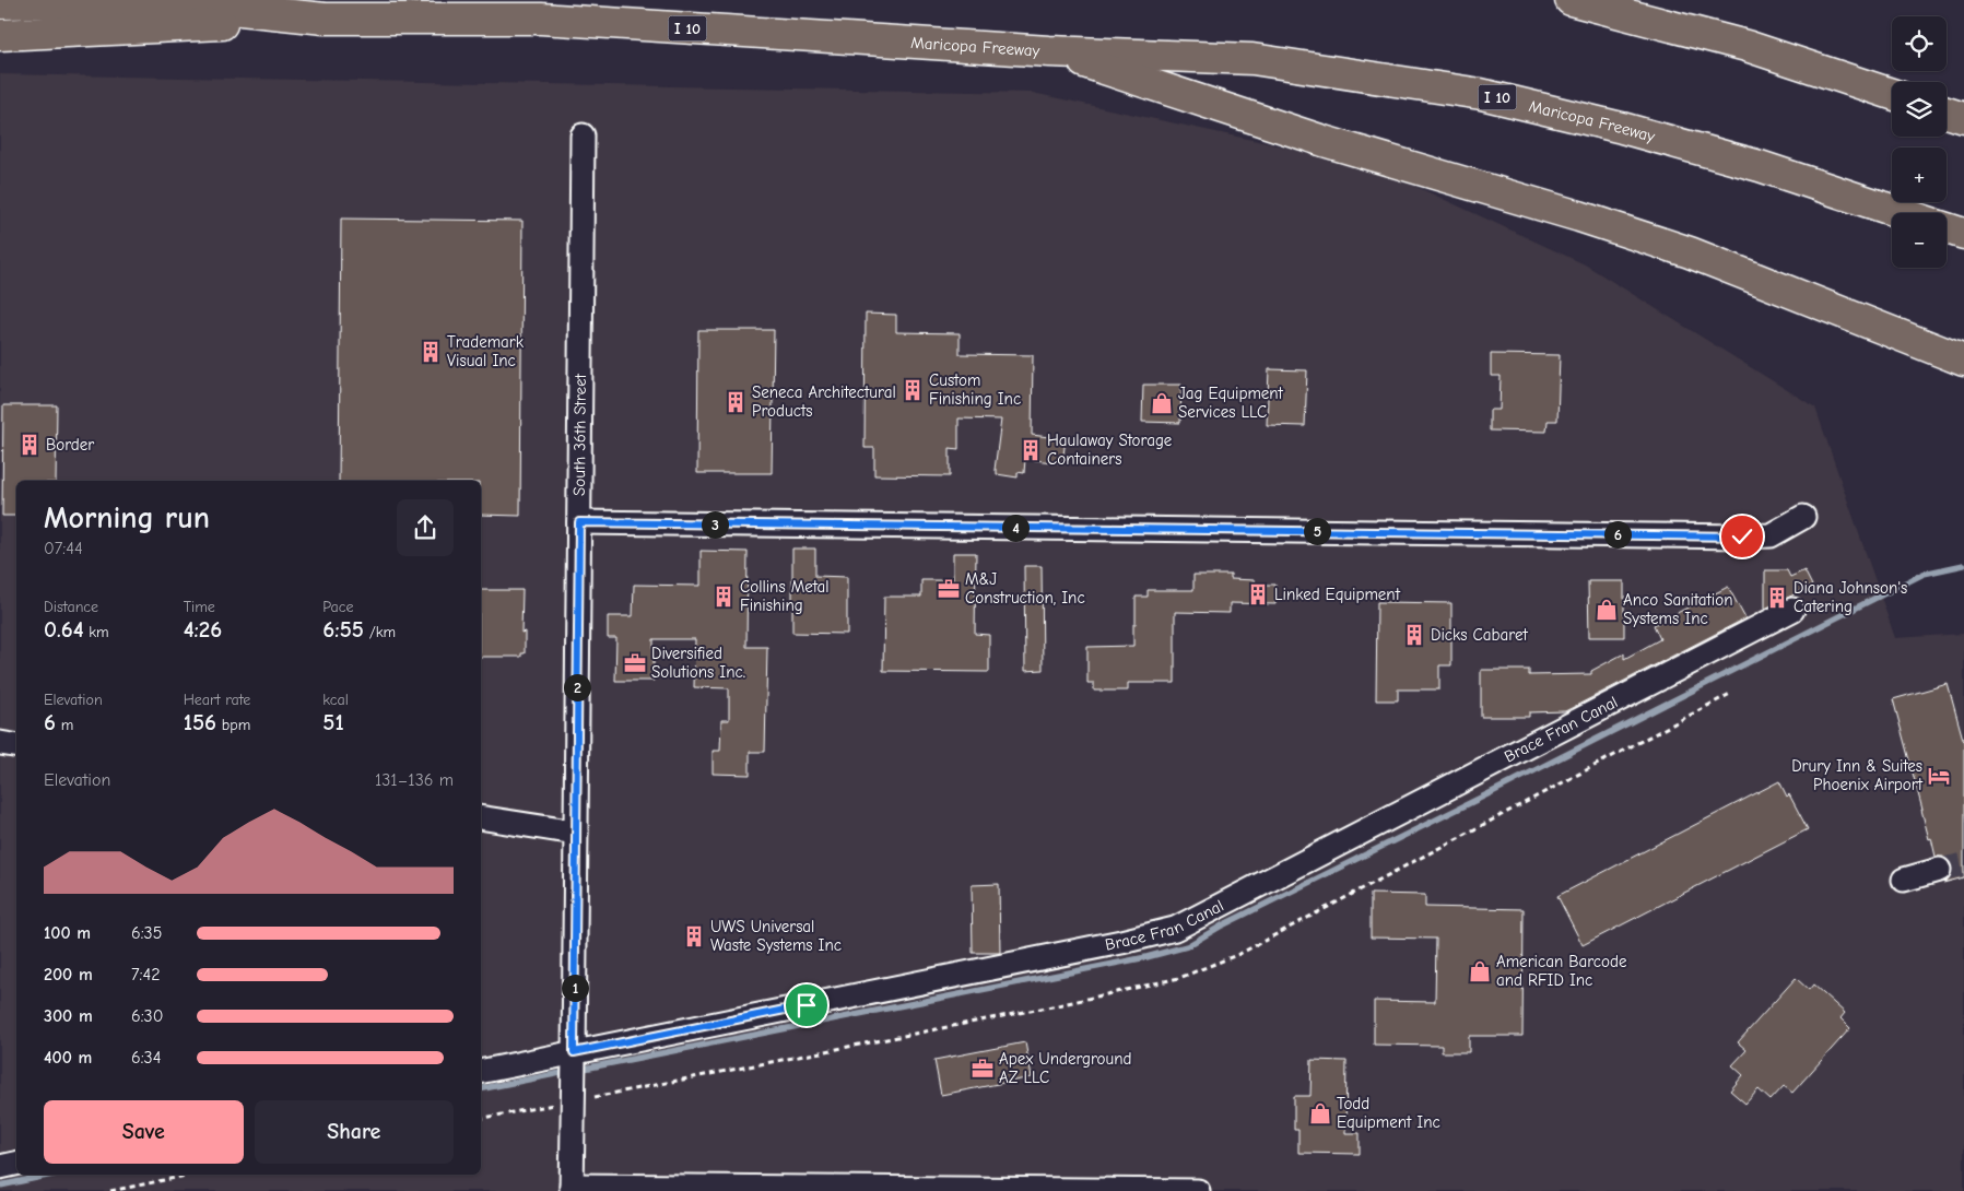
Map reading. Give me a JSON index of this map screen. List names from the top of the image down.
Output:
{
  "streets": {
    "highway": ["I 10", "Maricopa Freeway"],
    "street": ["South 36th Street", "Brace Fran Canal"]
  },
  "crossings": [
    ["South 36th Street", "Brace Fran Canal"]
  ],
  "places": {
    "building": [
      "Trademark Visual Inc",
      "Custom Finishing Inc",
      "Seneca Architectural Products",
      "Border",
      "Haulaway Storage Containers",
      "Linked Equipment",
      "Collins Metal Finishing",
      "Diana Johnson's Catering",
      "Dicks Cabaret",
      "UWS Universal Waste Systems Inc"
    ],
    "shop": [
      "Jag Equipment Services LLC",
      "Anco Sanitation Systems Inc",
      "American Barcode and RFID Inc",
      "Todd Equipment Inc"
    ],
    "office": ["M&J Construction, Inc", "Diversified Solutions Inc.", "Apex Underground AZ LLC"],
    "hotel": ["Drury Inn & Suites Phoenix Airport"]
  },
  "page": {
    "map_buttons": ["+", "−"],
    "heading": ["Morning run", "07:44"],
    "pins": [
      "3",
      "4",
      "5",
      "6",
      "2",
      "1"
    ],
    "stats": [
      ["Distance", "0.64 km"],
      ["Time", "4:26"],
      ["Pace", "6:55 /km"],
      ["Elevation", "6 m"],
      ["Heart rate", "156 bpm"],
      ["kcal", "51"]
    ],
    "chart": ["Elevation", "131–136 m"],
    "list": [
      {
        "name": "100 m",
        "note": "6:35"
      },
      {
        "name": "200 m",
        "note": "7:42"
      },
      {
        "name": "300 m",
        "note": "6:30"
      },
      {
        "name": "400 m",
        "note": "6:34"
      }
    ],
    "buttons": ["Save", "Share"]
  }
}
